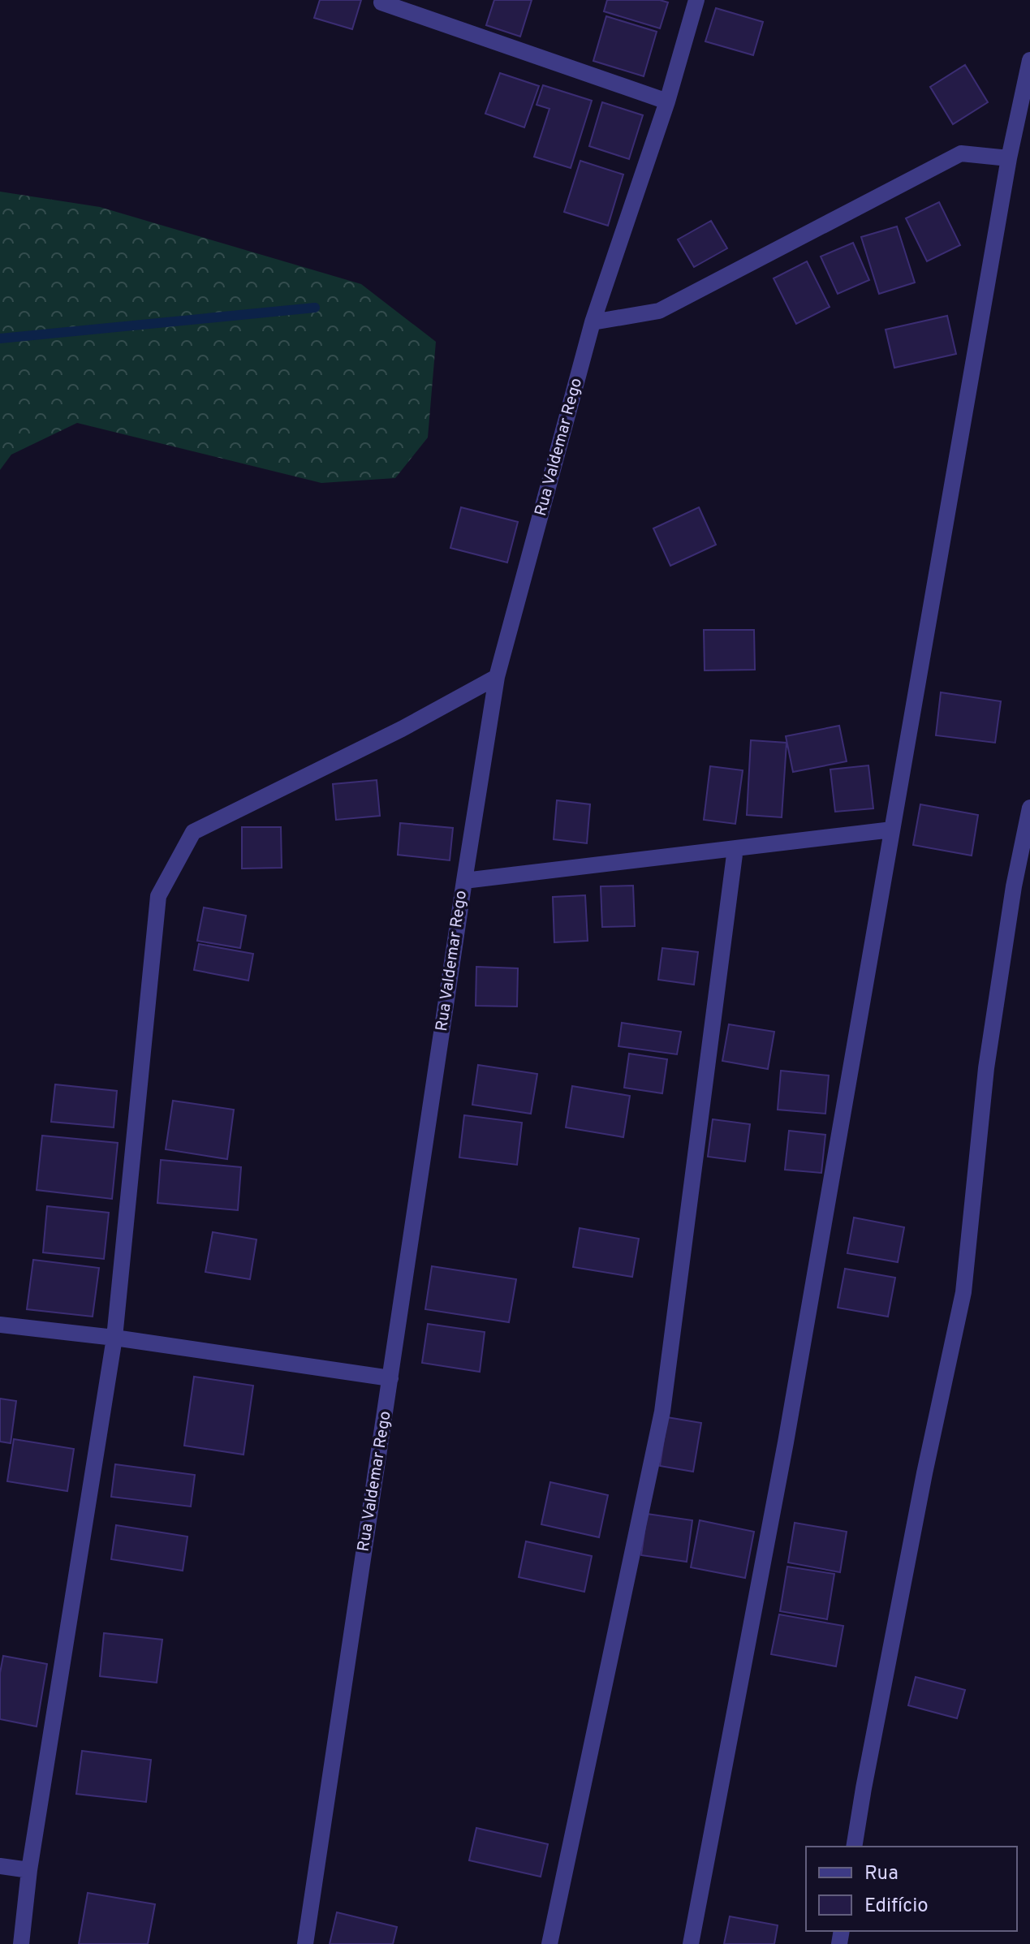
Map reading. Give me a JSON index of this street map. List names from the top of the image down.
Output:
{
  "streets": {
    "street": ["Rua Valdemar Rego"]
  },
  "legend": ["Rua", "Edifício"]
}
